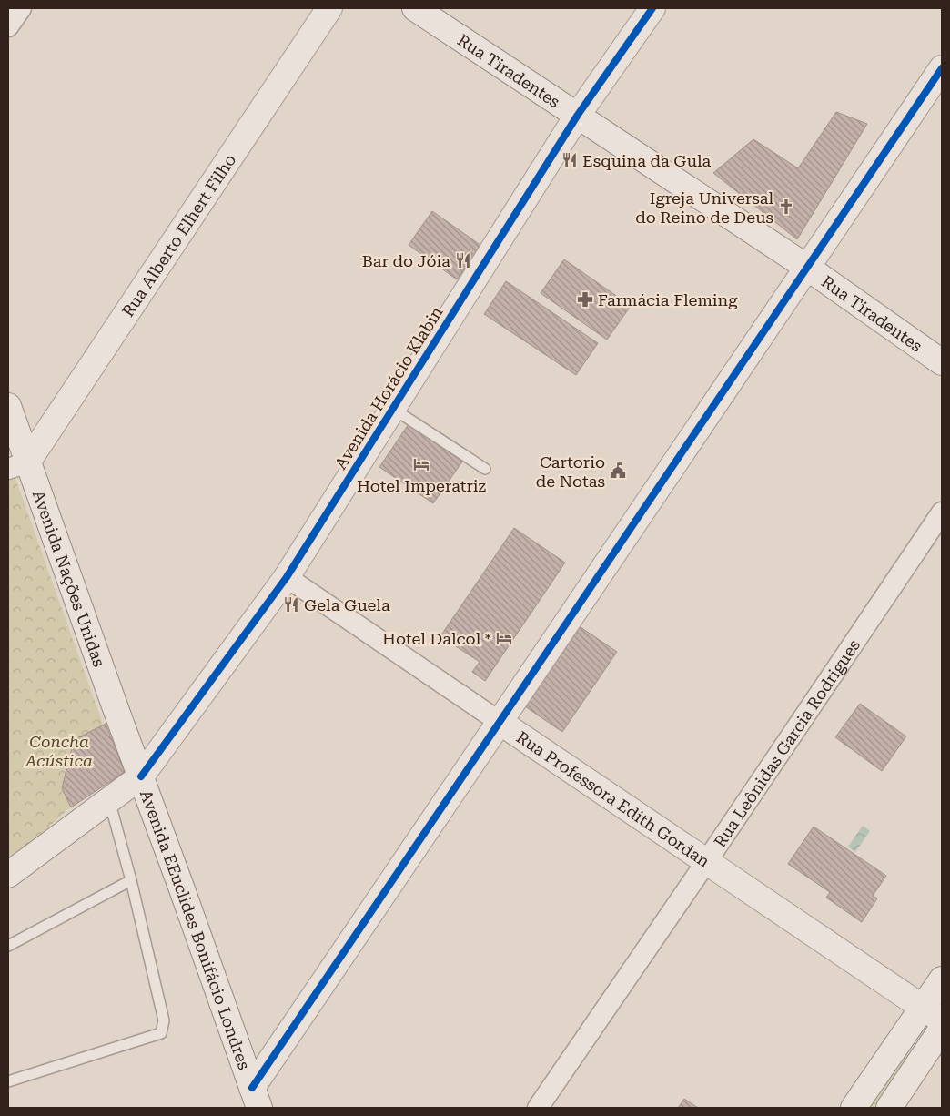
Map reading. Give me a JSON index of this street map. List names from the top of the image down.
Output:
{
  "streets": {
    "street": [
      "Rua Tiradentes",
      "Rua Alberto Elhert Filho",
      "Avenida Horácio Klabin",
      "Avenida Nações Unidas",
      "Rua Leônidas Garcia Rodrigues",
      "Rua Professora Edith Gordan",
      "Avenida EEuclides Bonifácio Londres"
    ]
  },
  "crossings": [
    ["Rua Tiradentes", "Avenida Horácio Klabin"],
    ["Rua Alberto Elhert Filho", "Avenida Nações Unidas"],
    ["Avenida Horácio Klabin", "Rua Professora Edith Gordan"],
    ["Avenida Horácio Klabin", "Avenida EEuclides Bonifácio Londres"],
    ["Avenida Nações Unidas", "Avenida EEuclides Bonifácio Londres"],
    ["Rua Leônidas Garcia Rodrigues", "Rua Professora Edith Gordan"]
  ],
  "parks": ["Concha Acústica"],
  "places": {
    "restaurant": ["Esquina da Gula", "Bar do Jóia", "Gela Guela"],
    "church": ["Igreja Universal do Reino de Deus"],
    "pharmacy": ["Farmácia Fleming"],
    "hotel": ["Hotel Imperatriz", "Hotel Dalcol *"],
    "public building": ["Cartorio de Notas"]
  }
}
